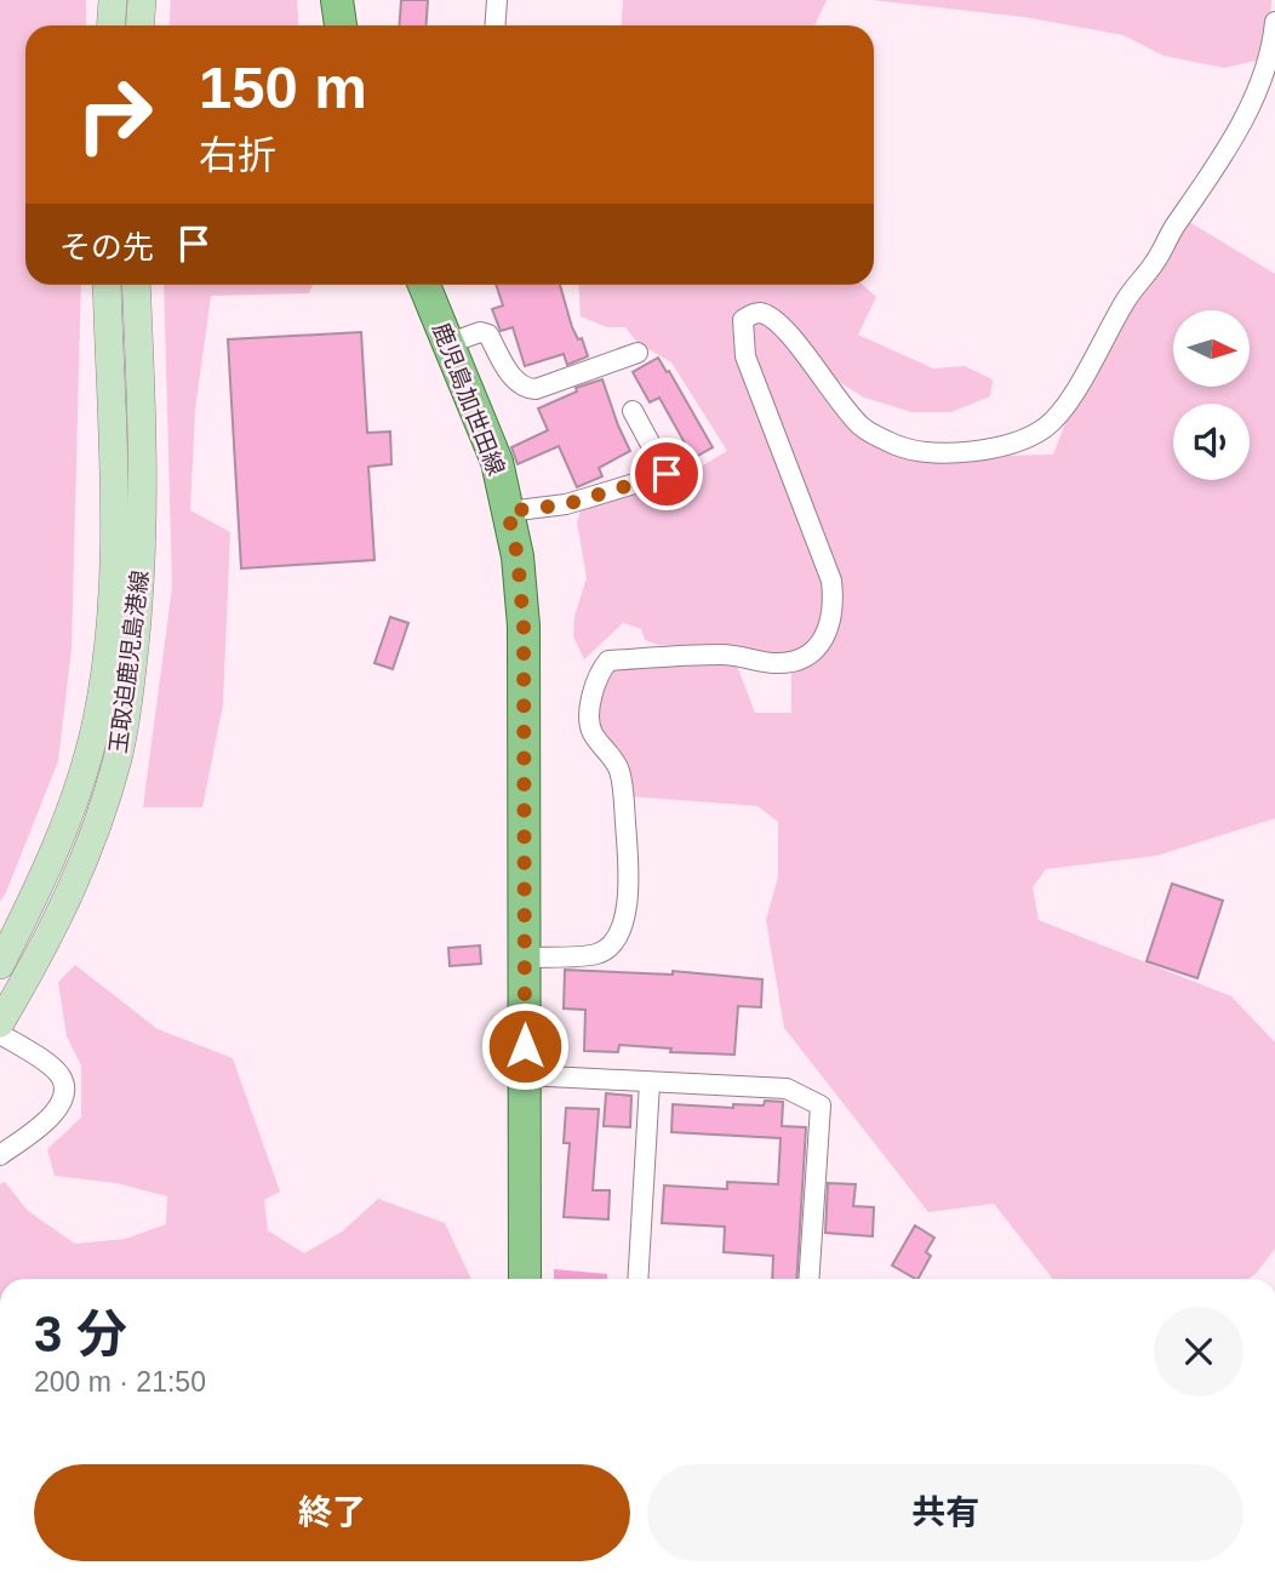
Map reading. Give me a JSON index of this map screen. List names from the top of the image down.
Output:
{
  "streets": {
    "main road": ["鹿児島加世田線", "玉取迫鹿児島港線"]
  },
  "north": "right",
  "page": {
    "turn": ["150 m", "右折"],
    "then": "その先",
    "heading": ["3 分", "200 m · 21:50"],
    "buttons": ["終了", "共有"]
  }
}
